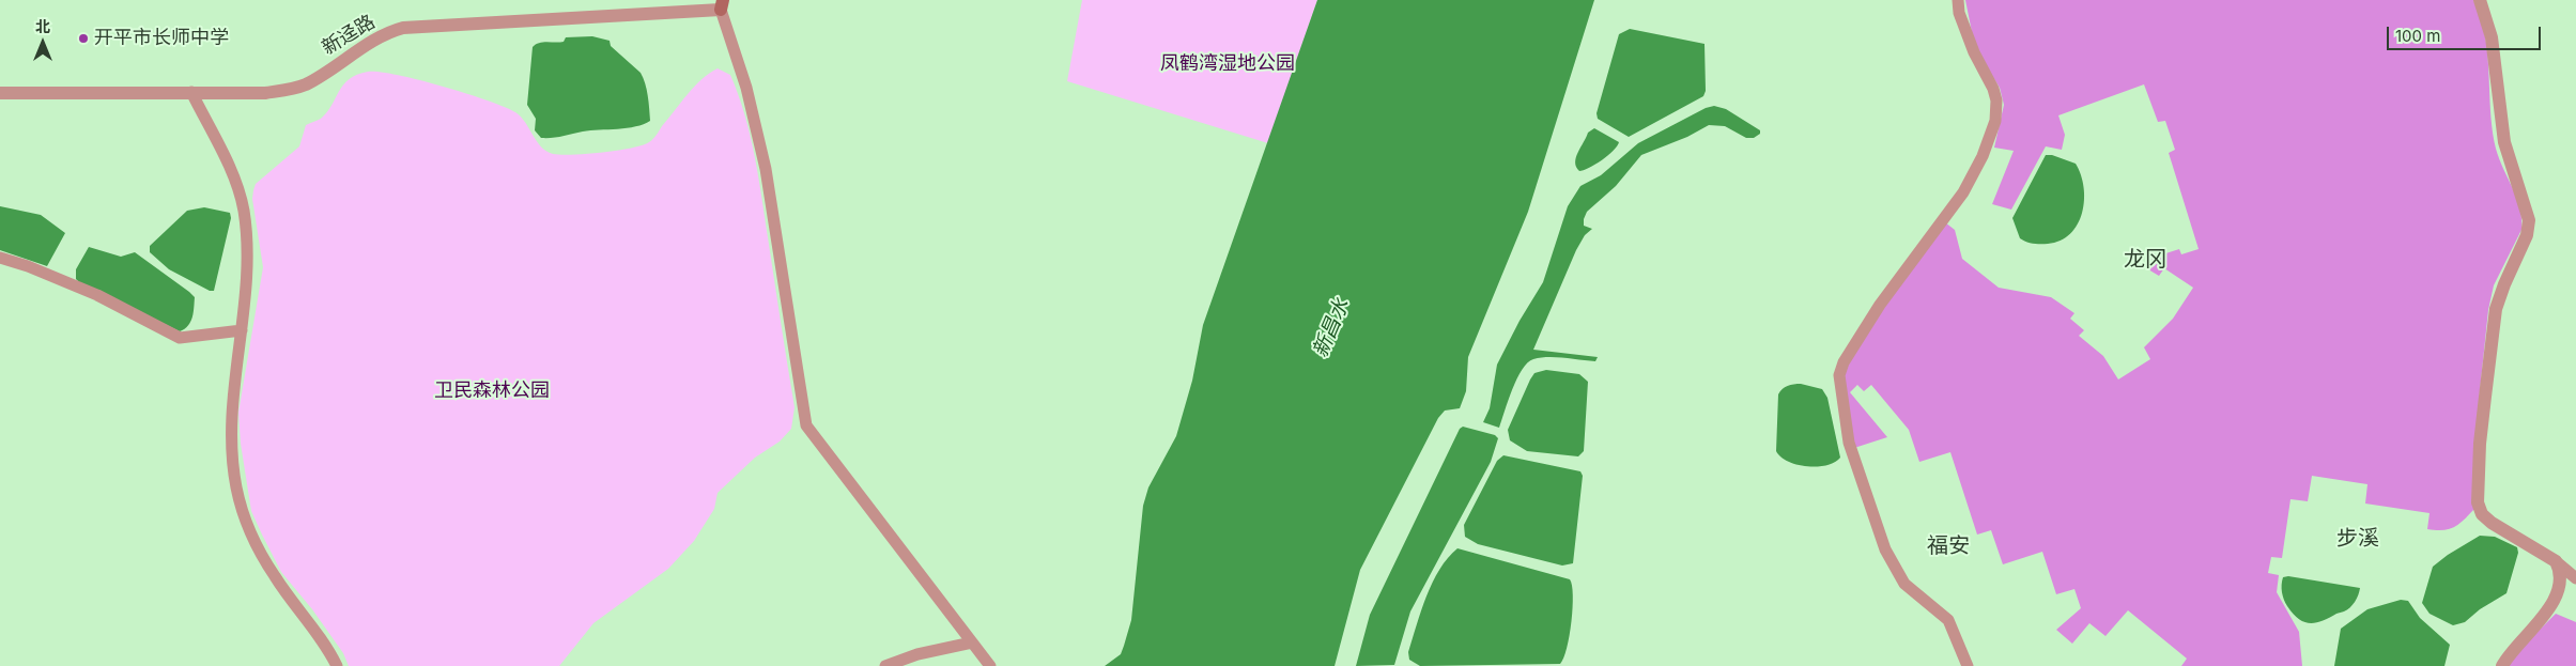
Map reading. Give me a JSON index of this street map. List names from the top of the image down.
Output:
{
  "streets": {
    "street": ["新迳路"]
  },
  "districts": ["龙冈", "步溪", "福安"],
  "water": ["新昌水"],
  "parks": ["凤鹤湾湿地公园", "卫民森林公园"],
  "places": ["开平市长师中学"],
  "scale_bar": "100 m",
  "north": "top"
}
